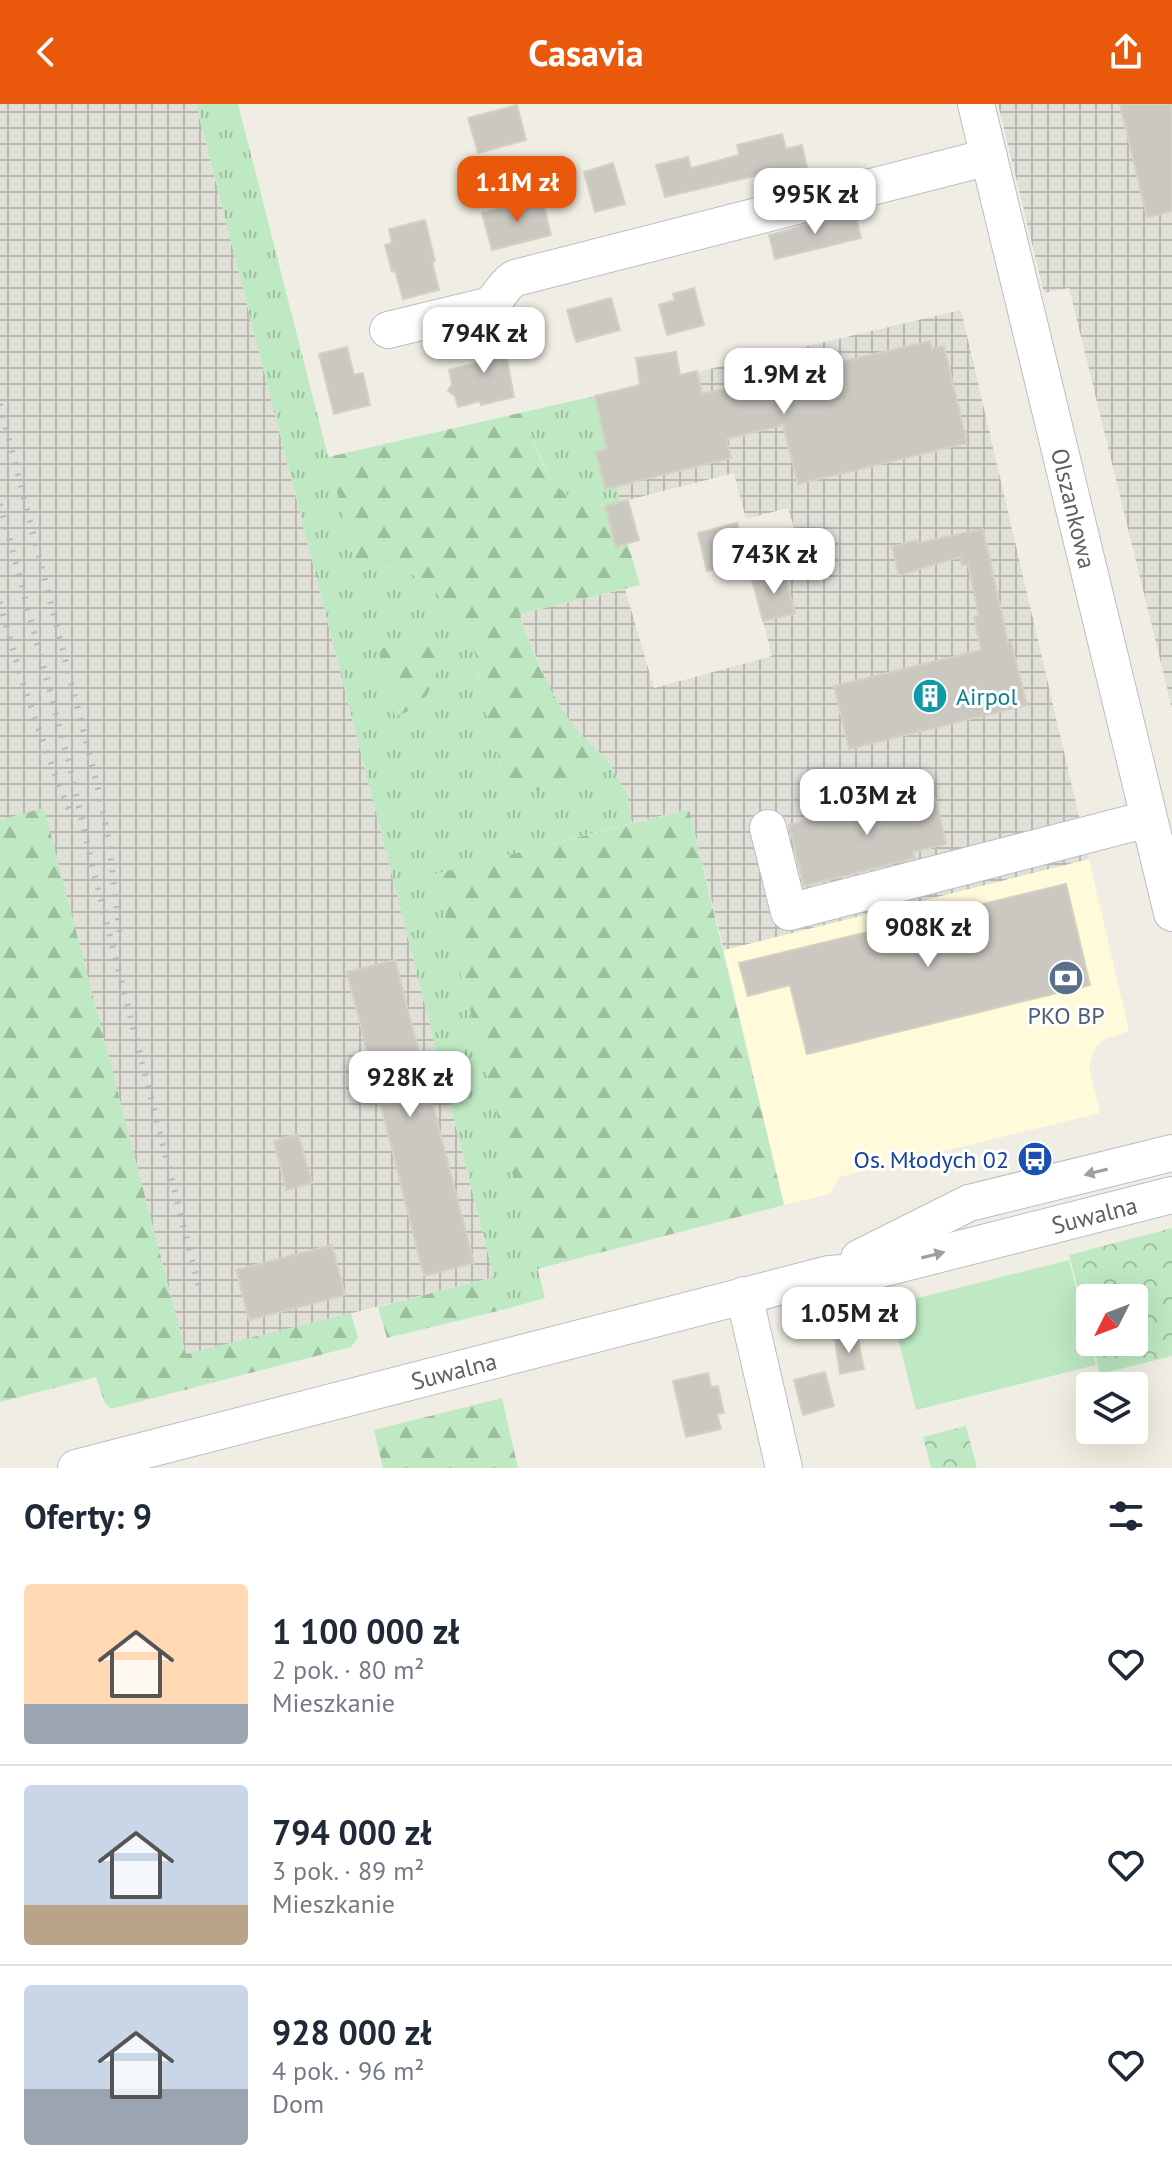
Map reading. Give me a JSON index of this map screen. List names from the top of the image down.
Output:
{
  "streets": {
    "street": ["Olszankowa", "Suwalna"]
  },
  "places": {
    "building": ["Airpol"],
    "bank": ["PKO BP"],
    "bus stop": ["Os. Młodych 02"]
  },
  "north": "bottom left",
  "page": {
    "header": "Casavia",
    "price": [
      "1.1M zł",
      "995K zł",
      "794K zł",
      "1.9M zł",
      "743K zł",
      "1.03M zł",
      "908K zł",
      "928K zł",
      "1.05M zł"
    ],
    "heading": "Oferty: 9",
    "list": [
      {
        "name": "1 100 000 zł",
        "note": "2 pok. · 80 m² · Mieszkanie"
      },
      {
        "name": "794 000 zł",
        "note": "3 pok. · 89 m² · Mieszkanie"
      },
      {
        "name": "928 000 zł",
        "note": "4 pok. · 96 m² · Dom"
      }
    ]
  }
}
